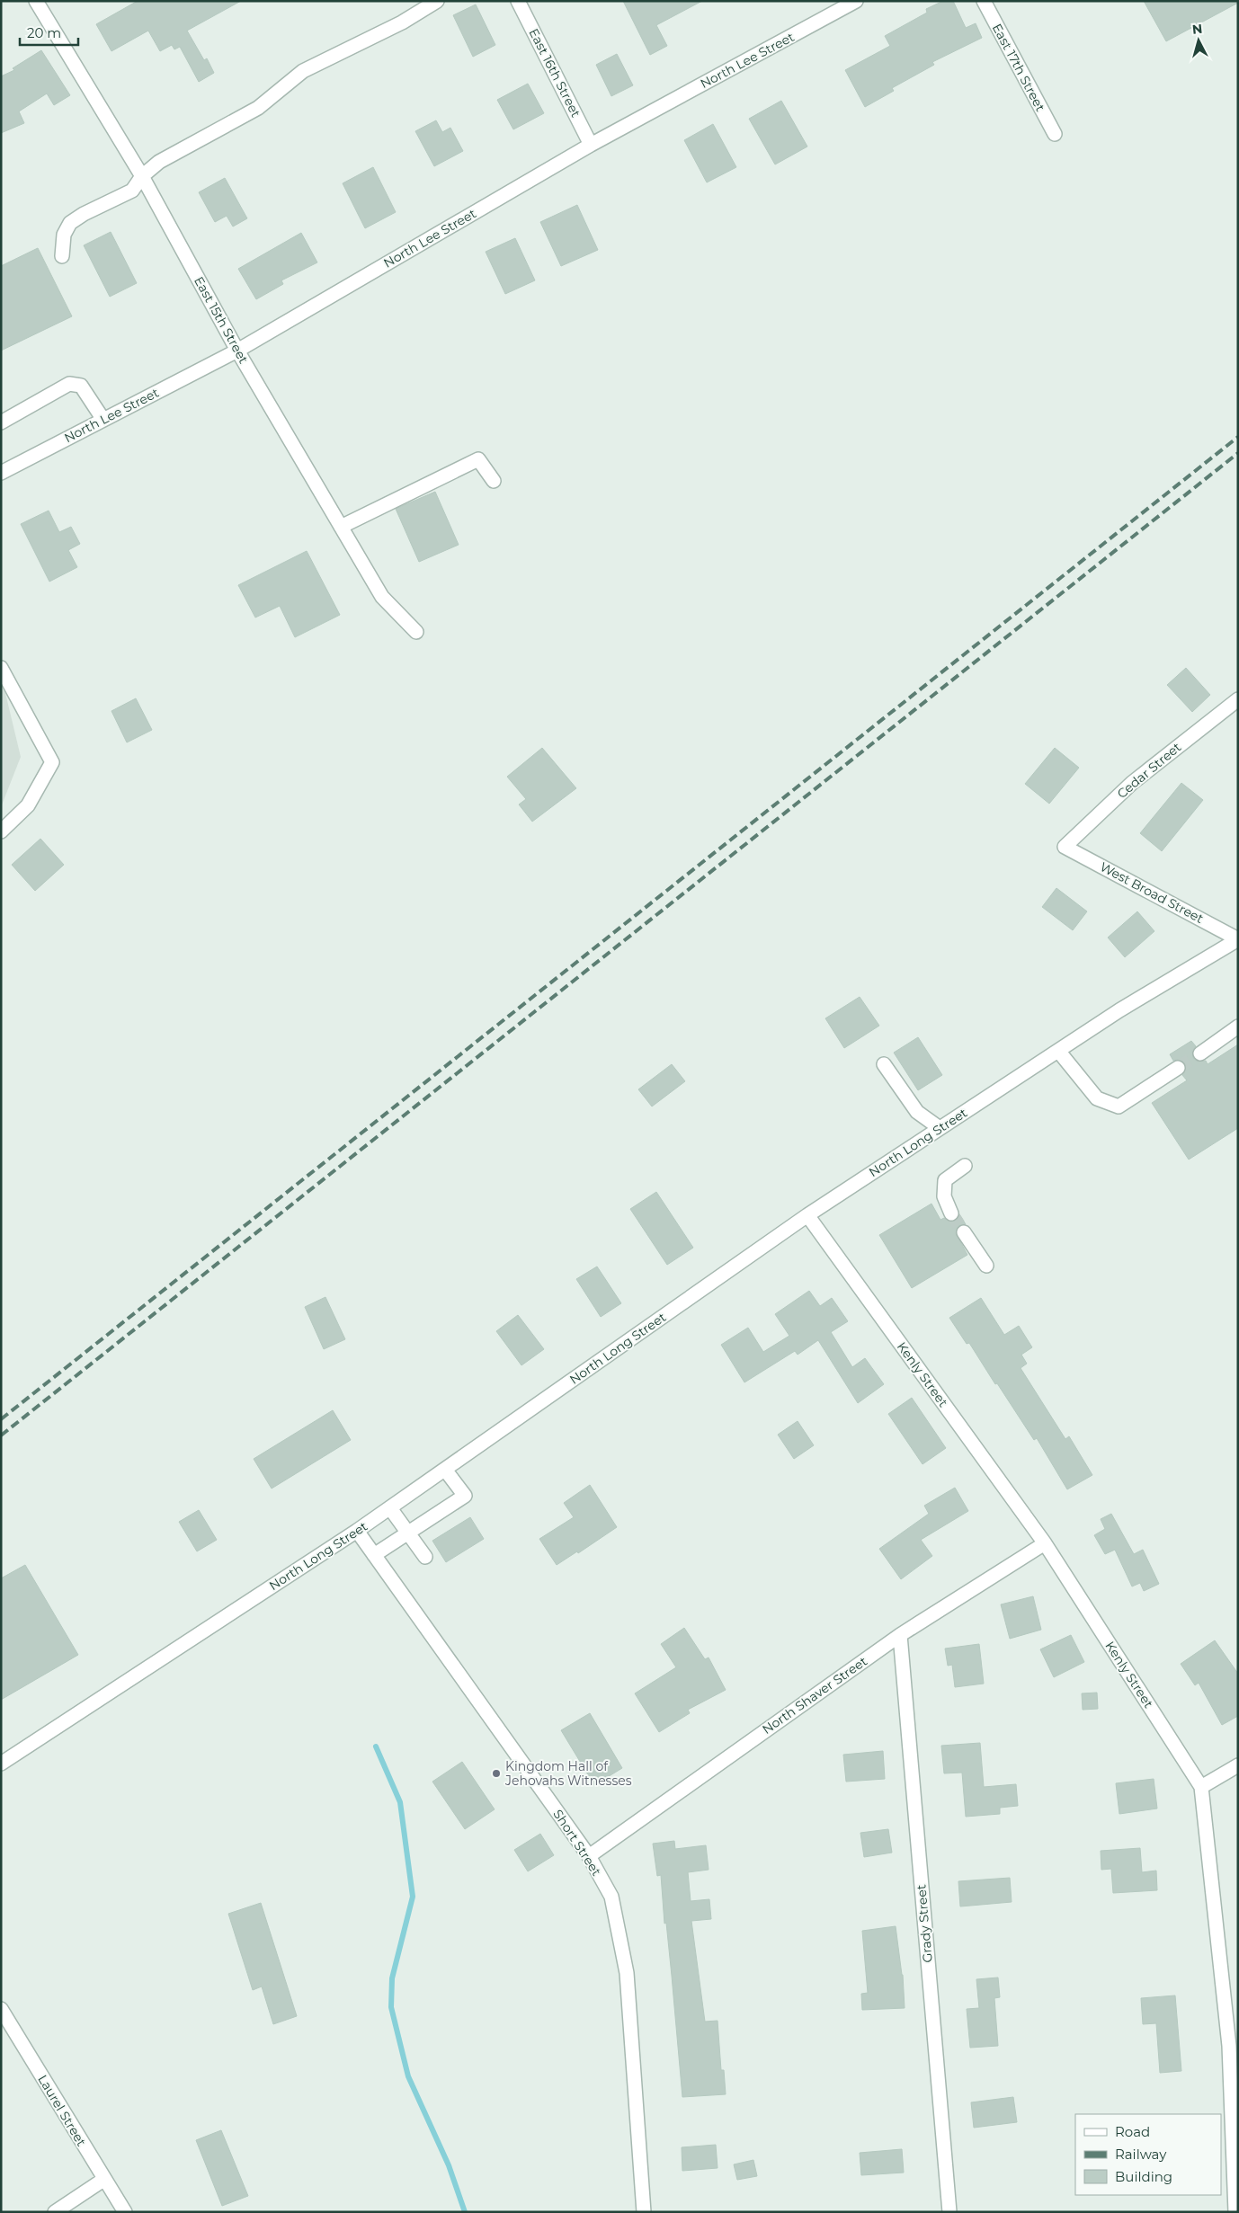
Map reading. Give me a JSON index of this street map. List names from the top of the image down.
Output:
{
  "streets": {
    "street": [
      "North Lee Street",
      "East 17th Street",
      "East 16th Street",
      "East 15th Street",
      "Cedar Street",
      "West Broad Street",
      "North Long Street",
      "Kenly Street",
      "North Shaver Street",
      "Short Street",
      "Grady Street",
      "Laurel Street"
    ]
  },
  "crossings": [
    ["North Lee Street", "East 16th Street"],
    ["North Lee Street", "East 15th Street"],
    ["Cedar Street", "West Broad Street"],
    ["West Broad Street", "North Long Street"],
    ["North Long Street", "Kenly Street"],
    ["North Long Street", "Short Street"],
    ["Kenly Street", "North Shaver Street"],
    ["North Shaver Street", "Short Street"],
    ["North Shaver Street", "Grady Street"]
  ],
  "places": ["Kingdom Hall of Jehovahs Witnesses"],
  "legend": ["Road", "Railway", "Building"],
  "scale_bar": "20 m",
  "north": "top"
}
